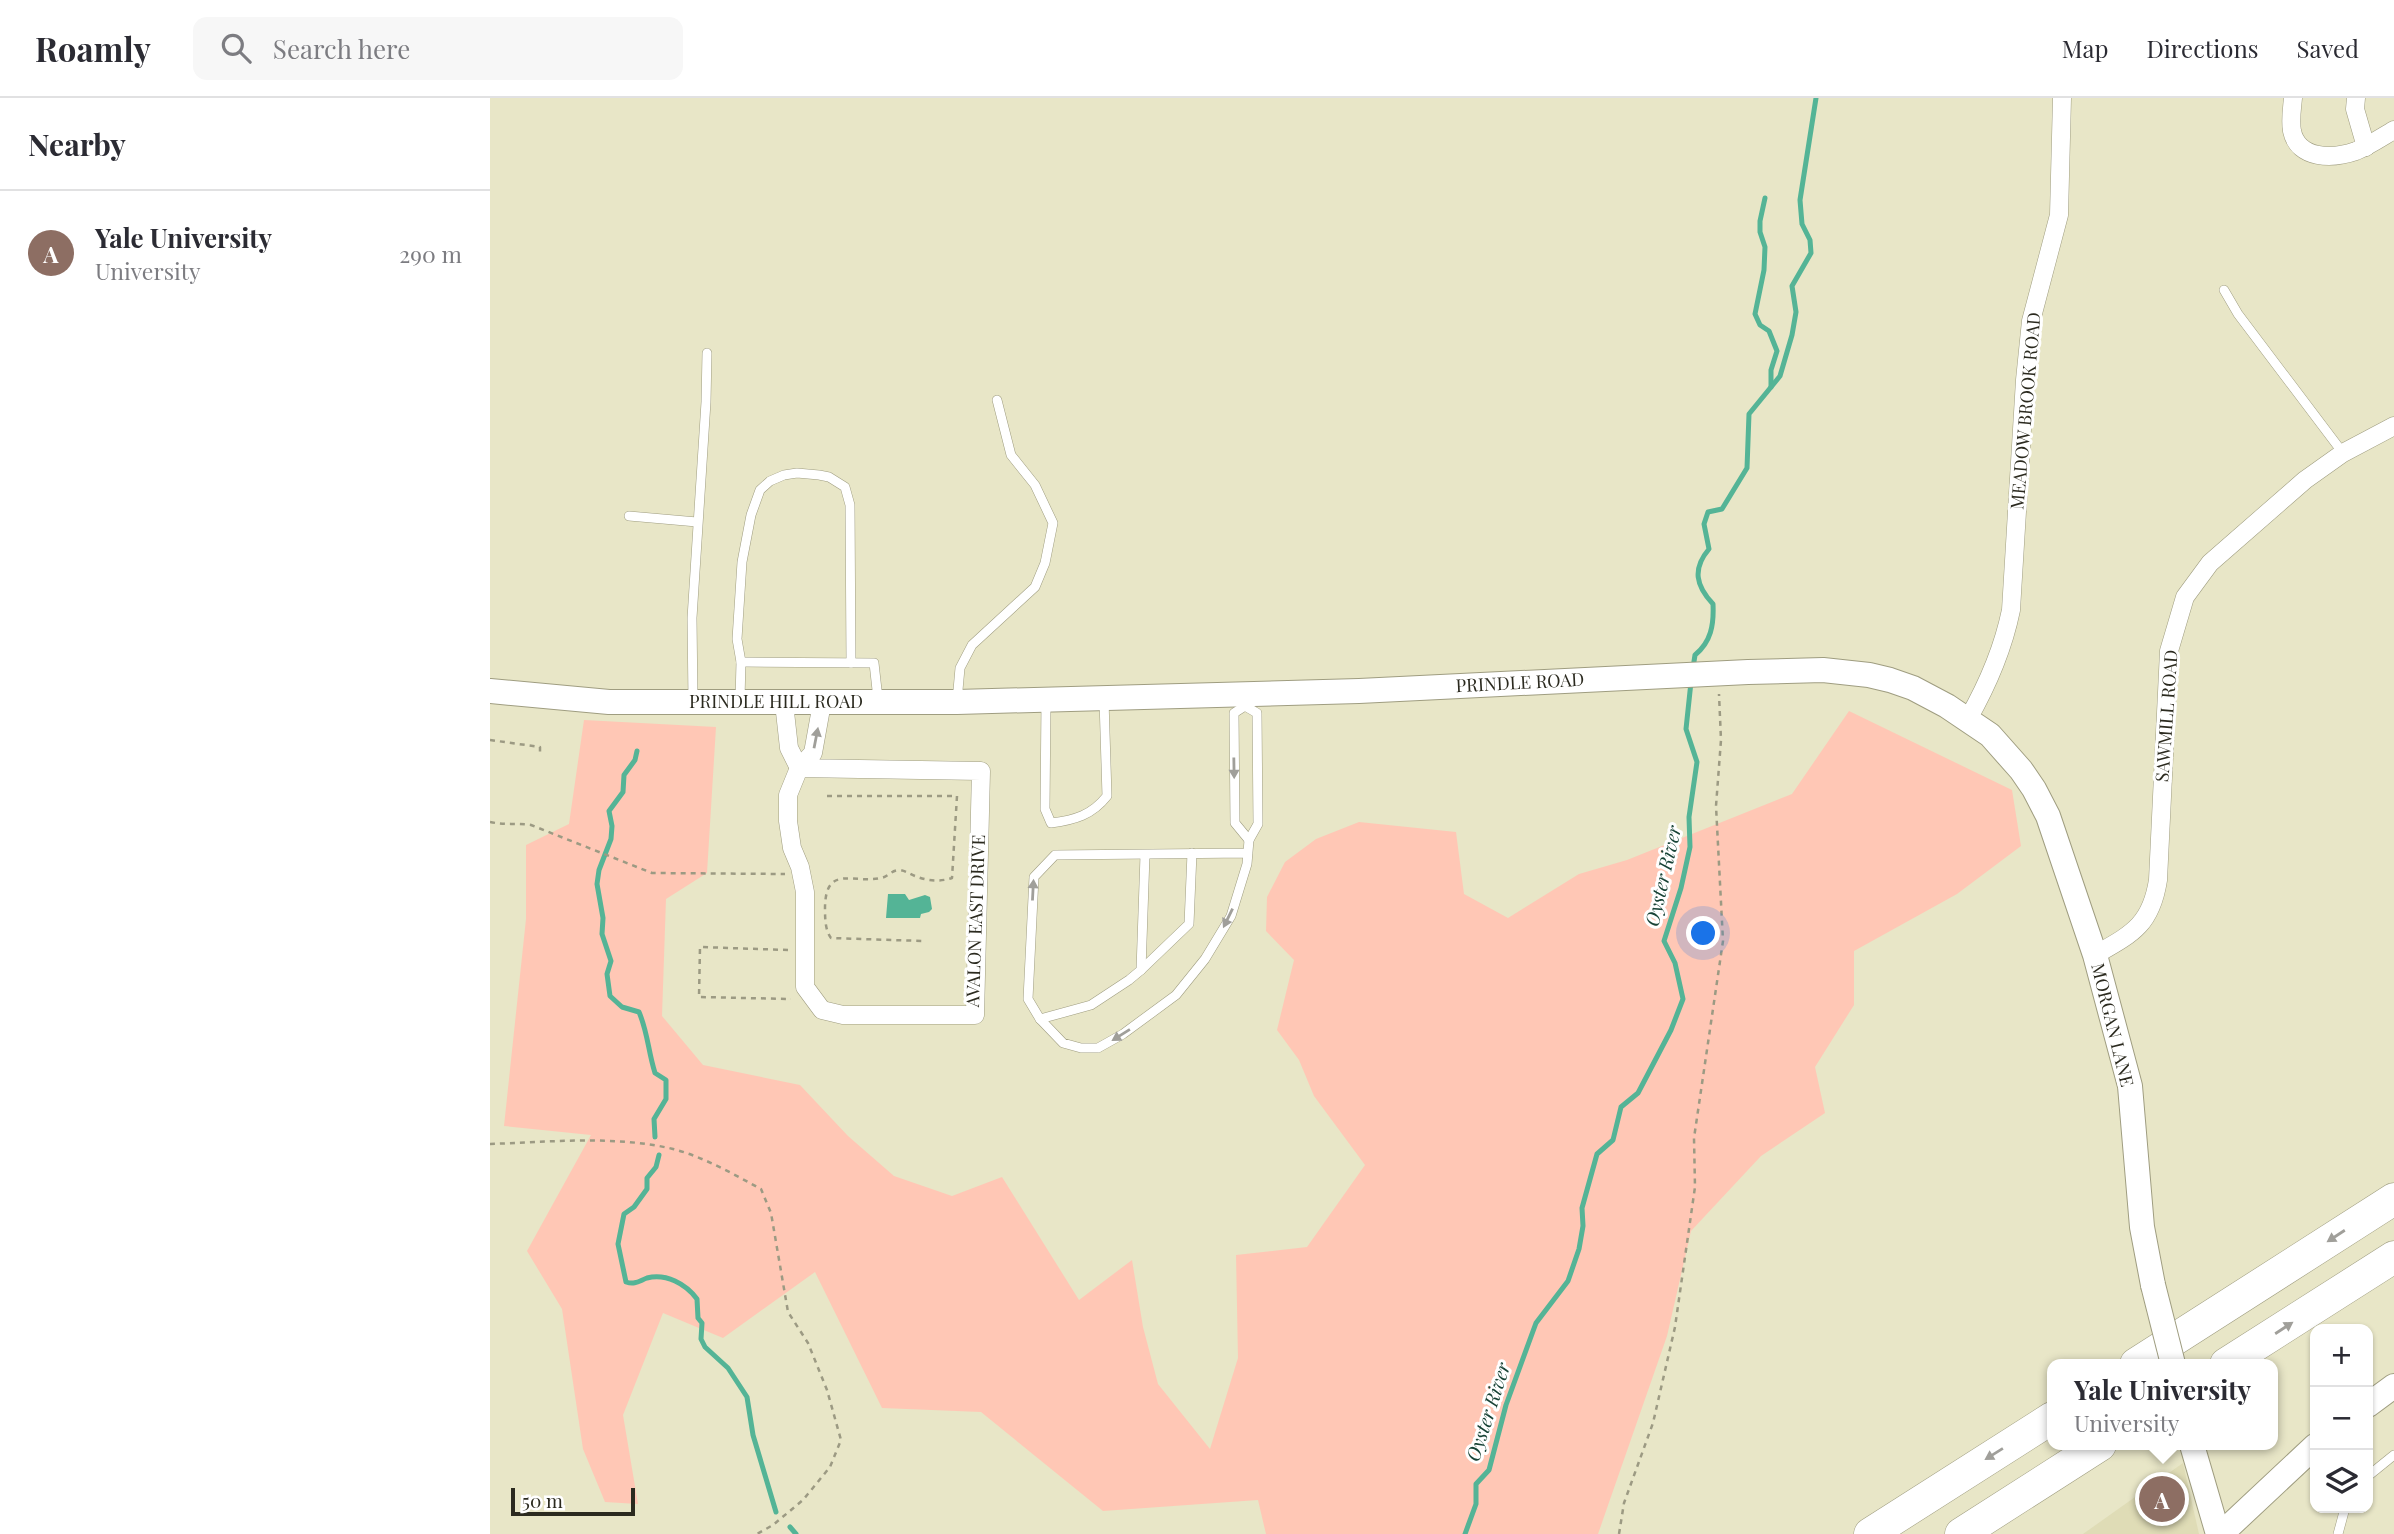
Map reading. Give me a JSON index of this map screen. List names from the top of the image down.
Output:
{
  "streets": {
    "street": [
      "MEADOW BROOK ROAD",
      "PRINDLE ROAD",
      "PRINDLE HILL ROAD",
      "SAWMILL ROAD",
      "AVALON EAST DRIVE",
      "MORGAN LANE"
    ]
  },
  "crossings": [
    ["MEADOW BROOK ROAD", "PRINDLE ROAD"],
    ["MEADOW BROOK ROAD", "MORGAN LANE"],
    ["PRINDLE ROAD", "PRINDLE HILL ROAD"],
    ["PRINDLE ROAD", "MORGAN LANE"],
    ["PRINDLE HILL ROAD", "AVALON EAST DRIVE"],
    ["SAWMILL ROAD", "MORGAN LANE"]
  ],
  "water": ["Oyster River"],
  "scale_bar": "50 m",
  "page": {
    "header": "Roamly",
    "search": "Search here",
    "nav": ["Map", "Directions", "Saved"],
    "heading": "Nearby",
    "list": [
      {
        "mark": "A",
        "name": "Yale University",
        "note": "University",
        "value": "290 m"
      }
    ],
    "map_buttons": ["+", "−"],
    "popup": ["Yale University", "University"],
    "pins": "A",
    "scale": "50 m"
  }
}
